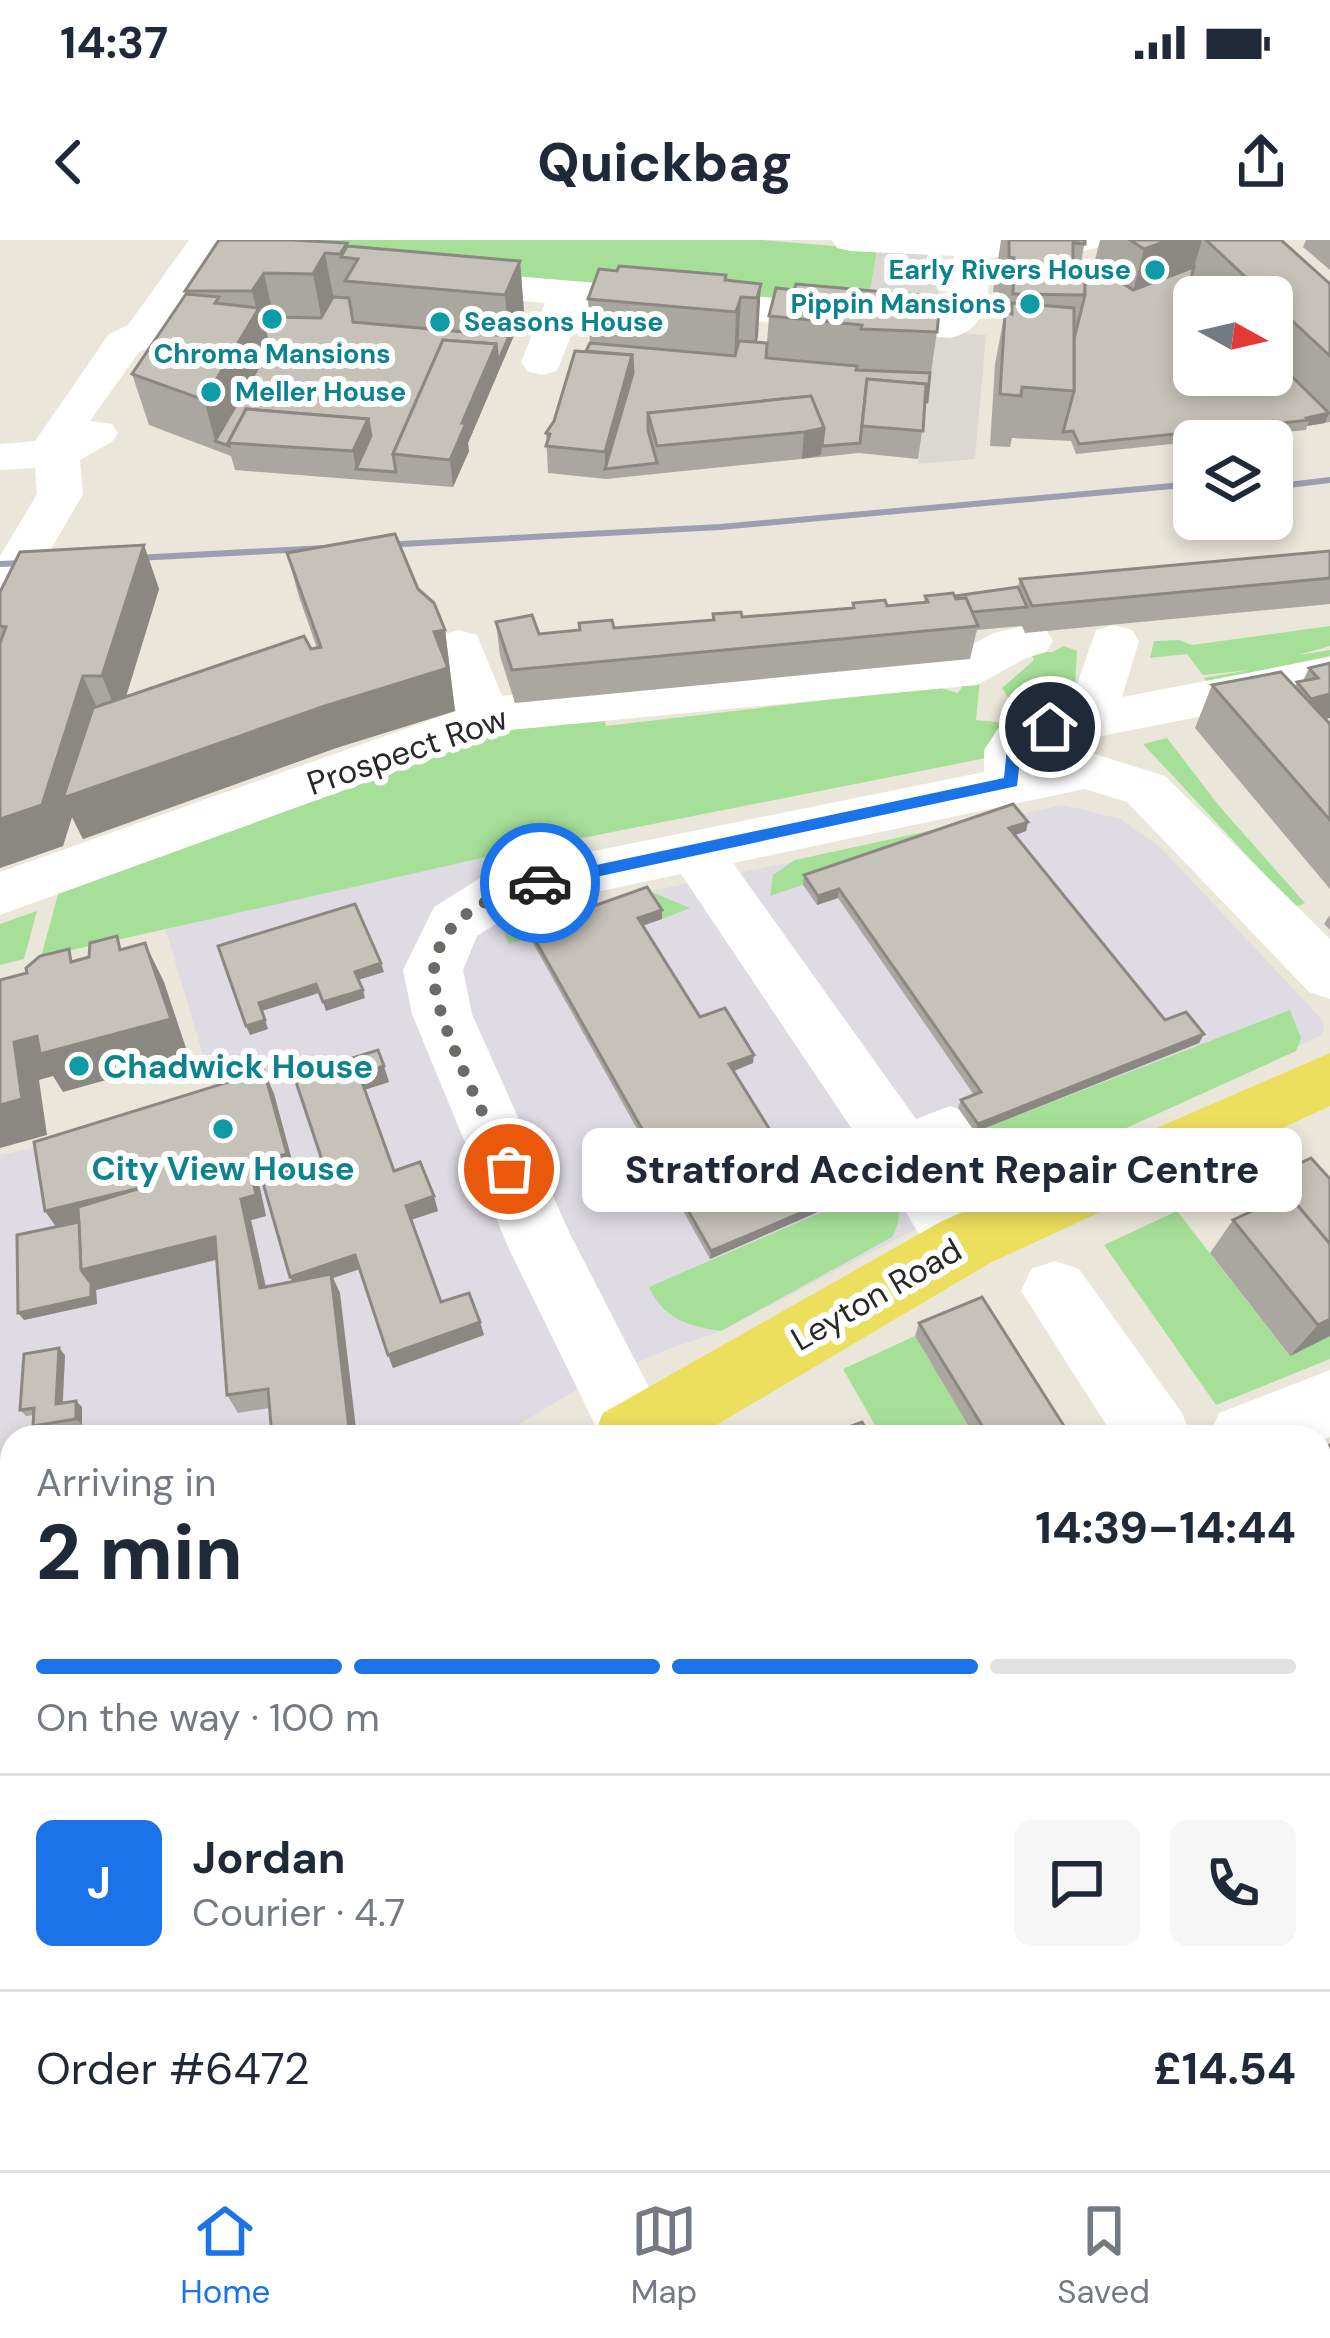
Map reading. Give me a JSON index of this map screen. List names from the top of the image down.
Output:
{
  "streets": {
    "main road": ["Leyton Road"],
    "street": ["Prospect Row"]
  },
  "places": [
    "Early Rivers House",
    "Pippin Mansions",
    "Chroma Mansions",
    "Seasons House",
    "Meller House",
    "Chadwick House",
    "City View House",
    "Stratford Accident Repair Centre"
  ],
  "north": "right",
  "page": {
    "status": "14:37",
    "header": "Quickbag",
    "bubble": "Stratford Accident Repair Centre",
    "heading": ["2 min", "Arriving in", "14:39–14:44"],
    "panel": [
      "Jordan",
      "Courier · 4.7",
      "Order #6472",
      "£14.54"
    ],
    "bar": "On the way · 100 m",
    "round": "J",
    "tabs": ["Home", "Map", "Saved"]
  }
}
